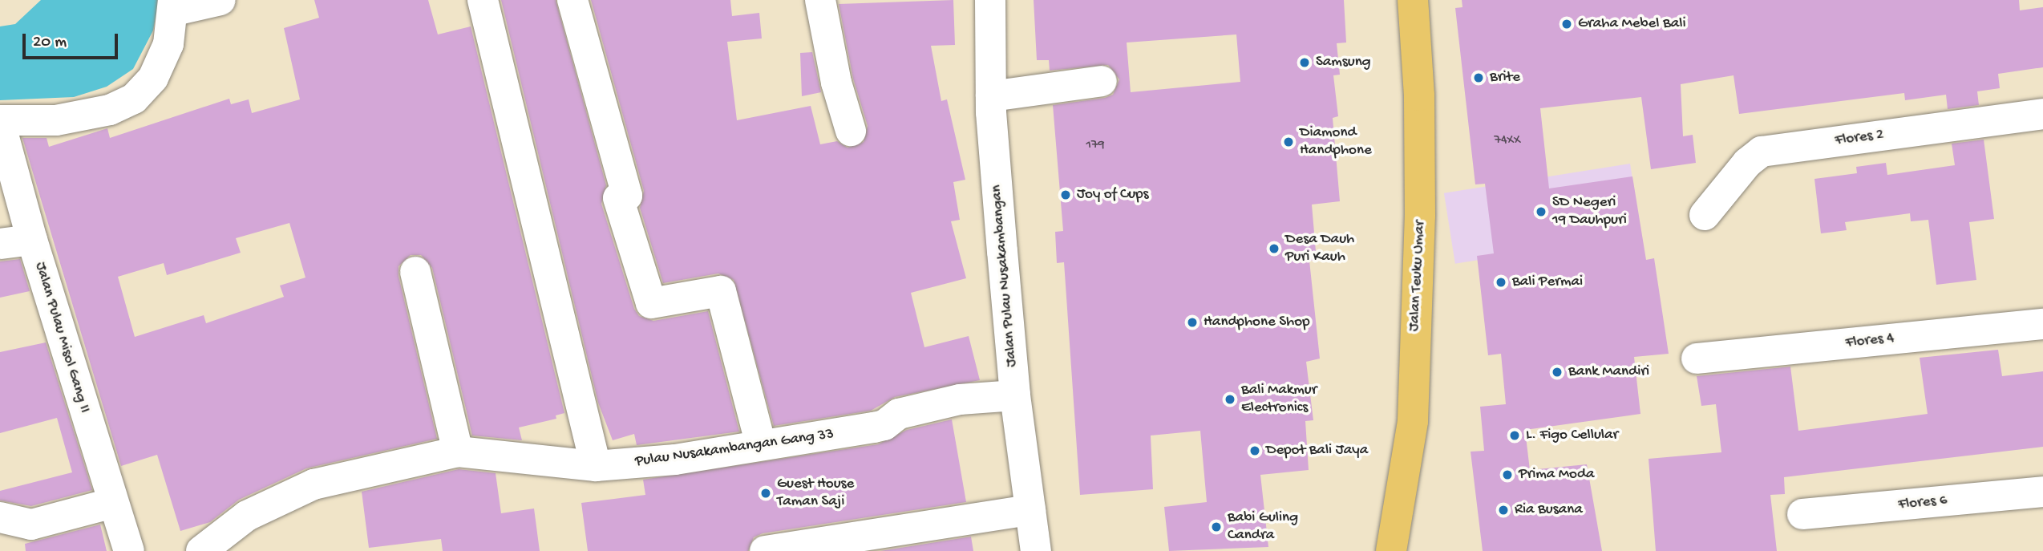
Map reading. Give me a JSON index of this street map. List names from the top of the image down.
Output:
{
  "streets": {
    "main road": ["Jalan Teuku Umar"],
    "street": [
      "Flores 2",
      "Jalan Pulau Nusakambangan",
      "Jalan Pulau Misol Gang II",
      "Flores 4",
      "Pulau Nusakambangan Gang 33",
      "Flores 6"
    ]
  },
  "crossings": [
    ["Jalan Pulau Nusakambangan", "Pulau Nusakambangan Gang 33"]
  ],
  "places": [
    "Graha Mebel Bali",
    "Samsung",
    "Brite",
    "Diamond Handphone",
    "Joy of Cups",
    "SD Negeri 19 Dauhpuri",
    "Desa Dauh Puri Kauh",
    "Bali Permai",
    "Handphone Shop",
    "Bank Mandiri",
    "Bali Makmur Electronics",
    "L. Figo Cellular",
    "Depot Bali Jaya",
    "Prima Moda",
    "Guest House Taman Saji",
    "Ria Busana",
    "Babi Guling Candra"
  ],
  "house_numbers": ["74XX", "179"],
  "scale_bar": "20 m"
}
